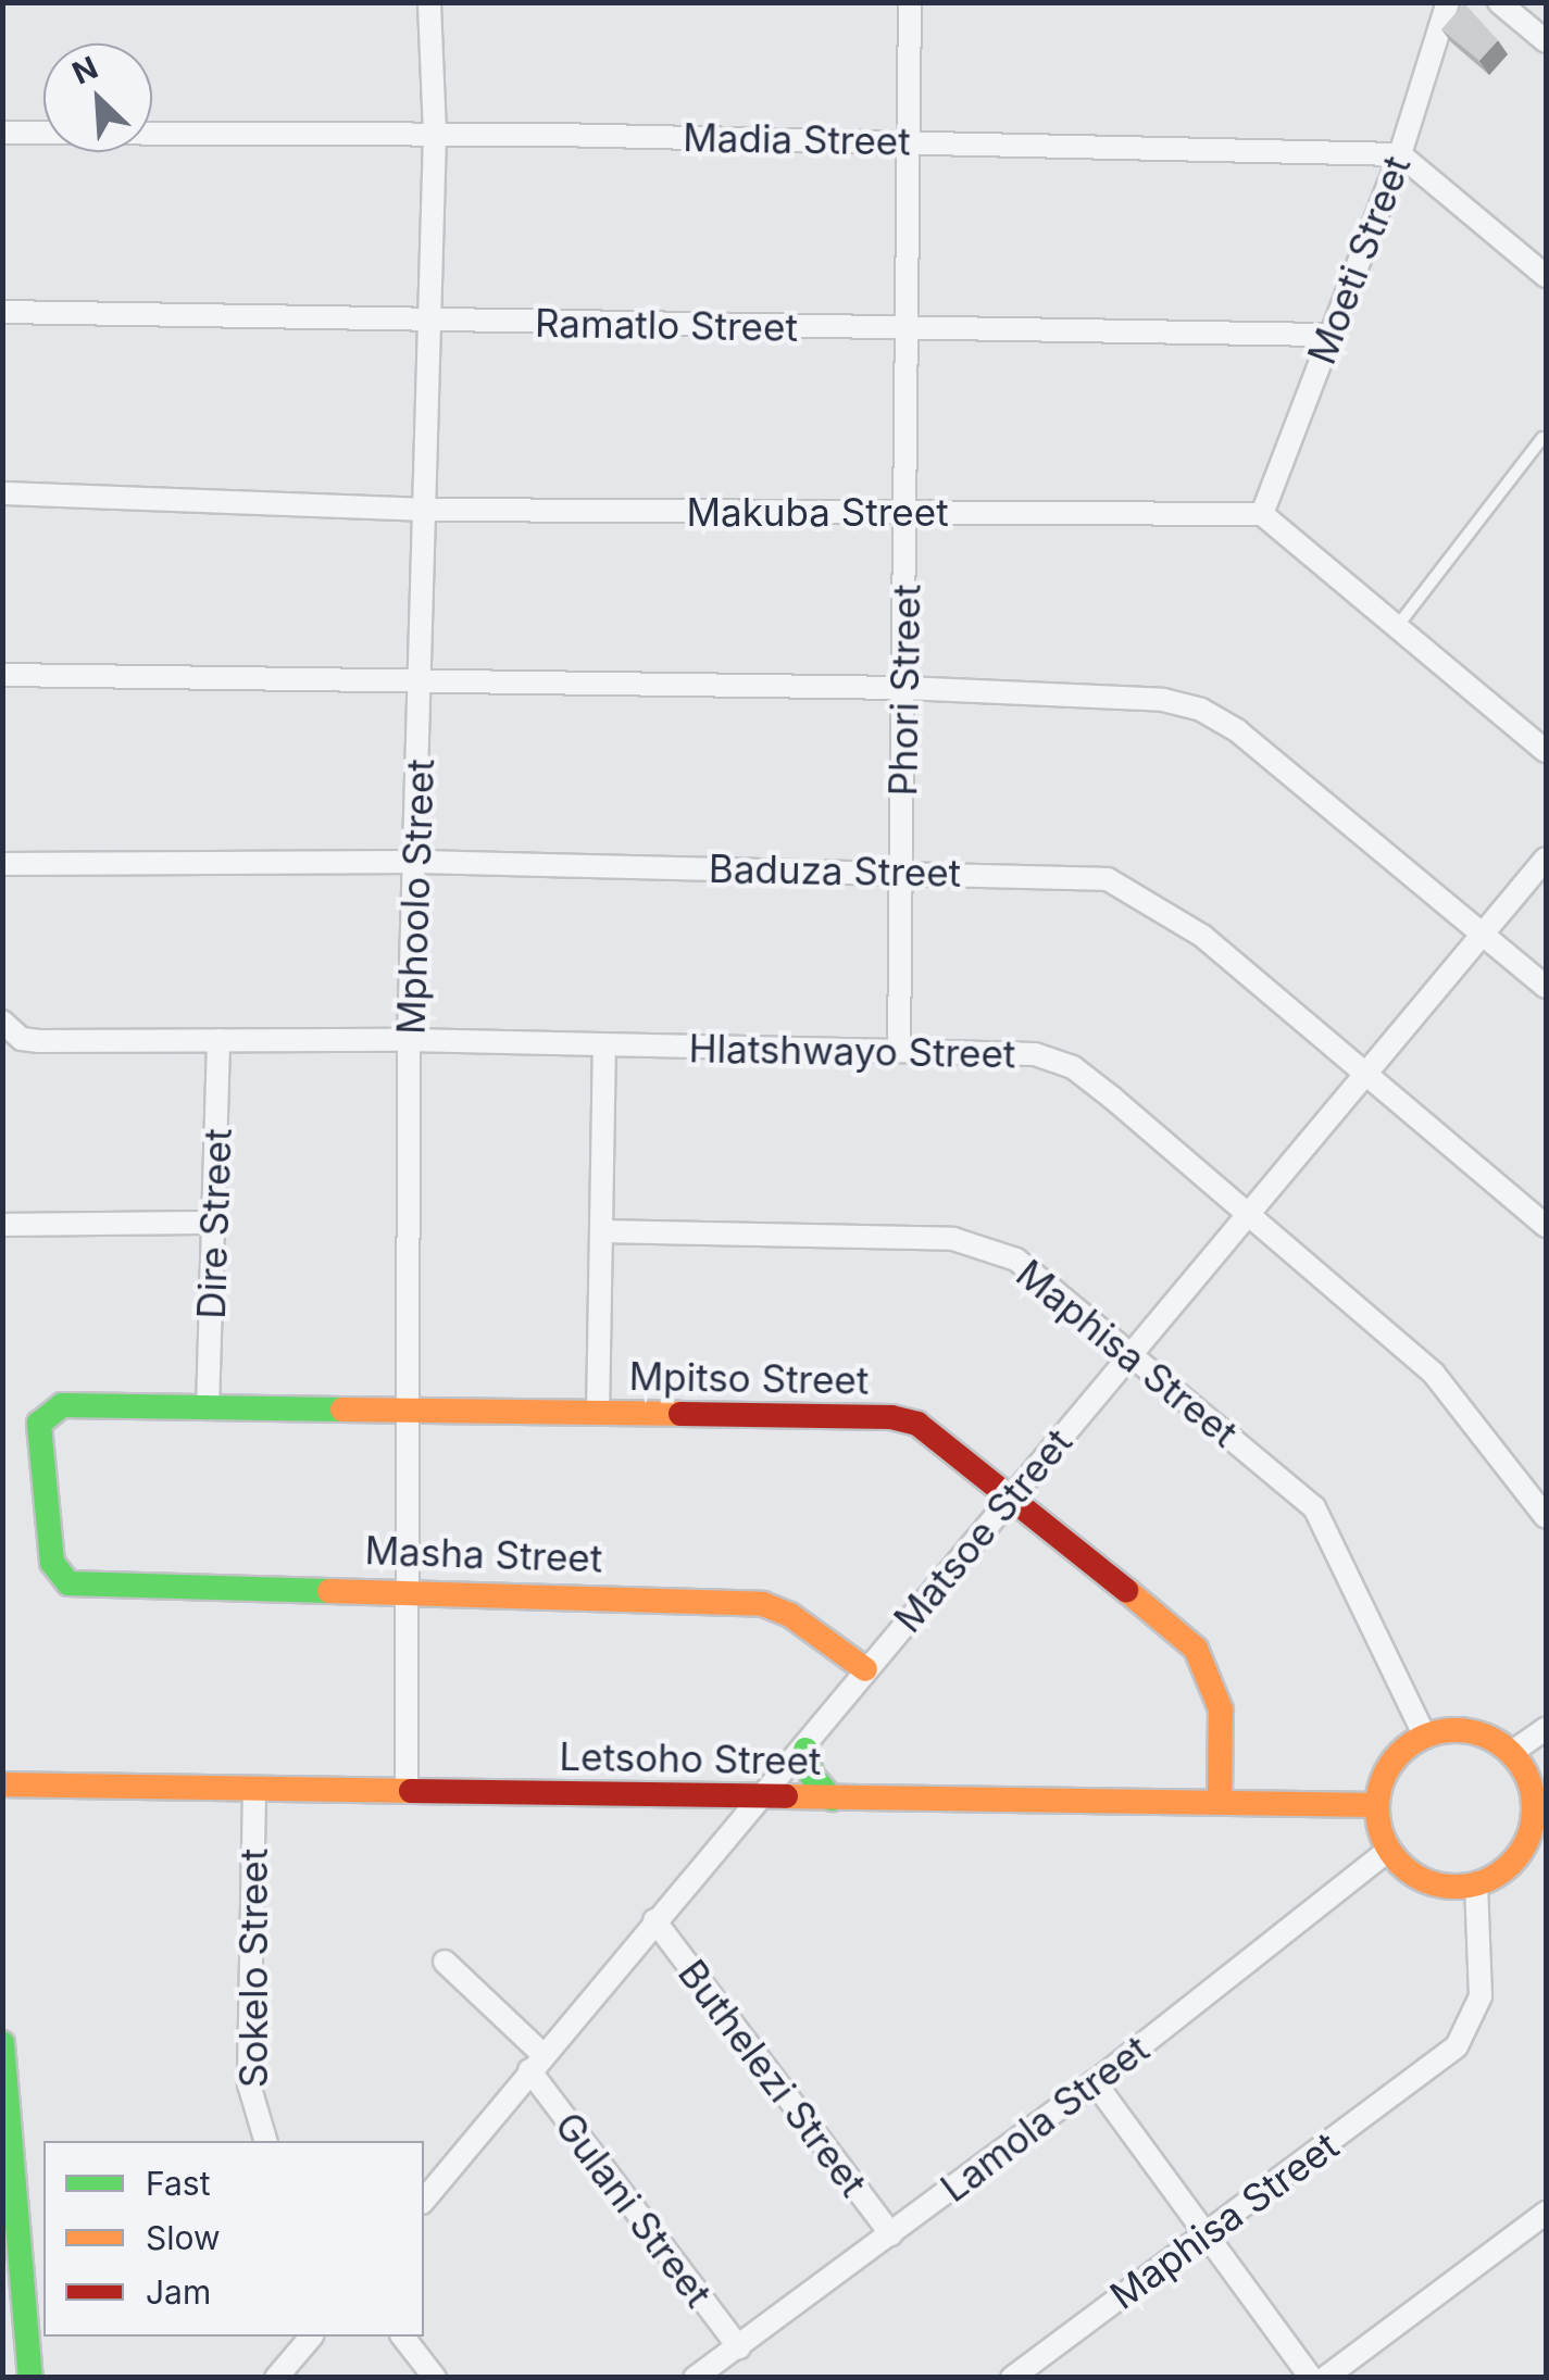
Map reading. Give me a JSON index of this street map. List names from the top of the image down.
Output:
{
  "streets": {
    "street": [
      "Madia Street",
      "Moeti Street",
      "Ramatlo Street",
      "Makuba Street",
      "Phori Street",
      "Baduza Street",
      "Mphoolo Street",
      "Hlatshwayo Street",
      "Dire Street",
      "Maphisa Street",
      "Mpitso Street",
      "Matsoe Street",
      "Masha Street",
      "Letsoho Street",
      "Sokelo Street",
      "Buthelezi Street",
      "Lamola Street",
      "Gulani Street"
    ]
  },
  "crossings": [
    ["Madia Street", "Moeti Street"],
    ["Madia Street", "Phori Street"],
    ["Madia Street", "Mphoolo Street"],
    ["Moeti Street", "Ramatlo Street"],
    ["Moeti Street", "Makuba Street"],
    ["Ramatlo Street", "Phori Street"],
    ["Ramatlo Street", "Mphoolo Street"],
    ["Makuba Street", "Phori Street"],
    ["Makuba Street", "Mphoolo Street"],
    ["Phori Street", "Baduza Street"],
    ["Phori Street", "Hlatshwayo Street"],
    ["Baduza Street", "Mphoolo Street"],
    ["Baduza Street", "Matsoe Street"],
    ["Mphoolo Street", "Hlatshwayo Street"],
    ["Mphoolo Street", "Mpitso Street"],
    ["Mphoolo Street", "Masha Street"],
    ["Mphoolo Street", "Letsoho Street"],
    ["Hlatshwayo Street", "Dire Street"],
    ["Hlatshwayo Street", "Matsoe Street"],
    ["Dire Street", "Mpitso Street"],
    ["Maphisa Street", "Matsoe Street"],
    ["Maphisa Street", "Letsoho Street"],
    ["Maphisa Street", "Lamola Street"],
    ["Mpitso Street", "Matsoe Street"],
    ["Mpitso Street", "Masha Street"],
    ["Mpitso Street", "Letsoho Street"],
    ["Matsoe Street", "Masha Street"],
    ["Matsoe Street", "Letsoho Street"],
    ["Matsoe Street", "Buthelezi Street"],
    ["Matsoe Street", "Gulani Street"],
    ["Letsoho Street", "Sokelo Street"],
    ["Letsoho Street", "Lamola Street"],
    ["Buthelezi Street", "Lamola Street"],
    ["Lamola Street", "Gulani Street"]
  ],
  "legend": ["Fast", "Slow", "Jam"],
  "north": "top left"
}
